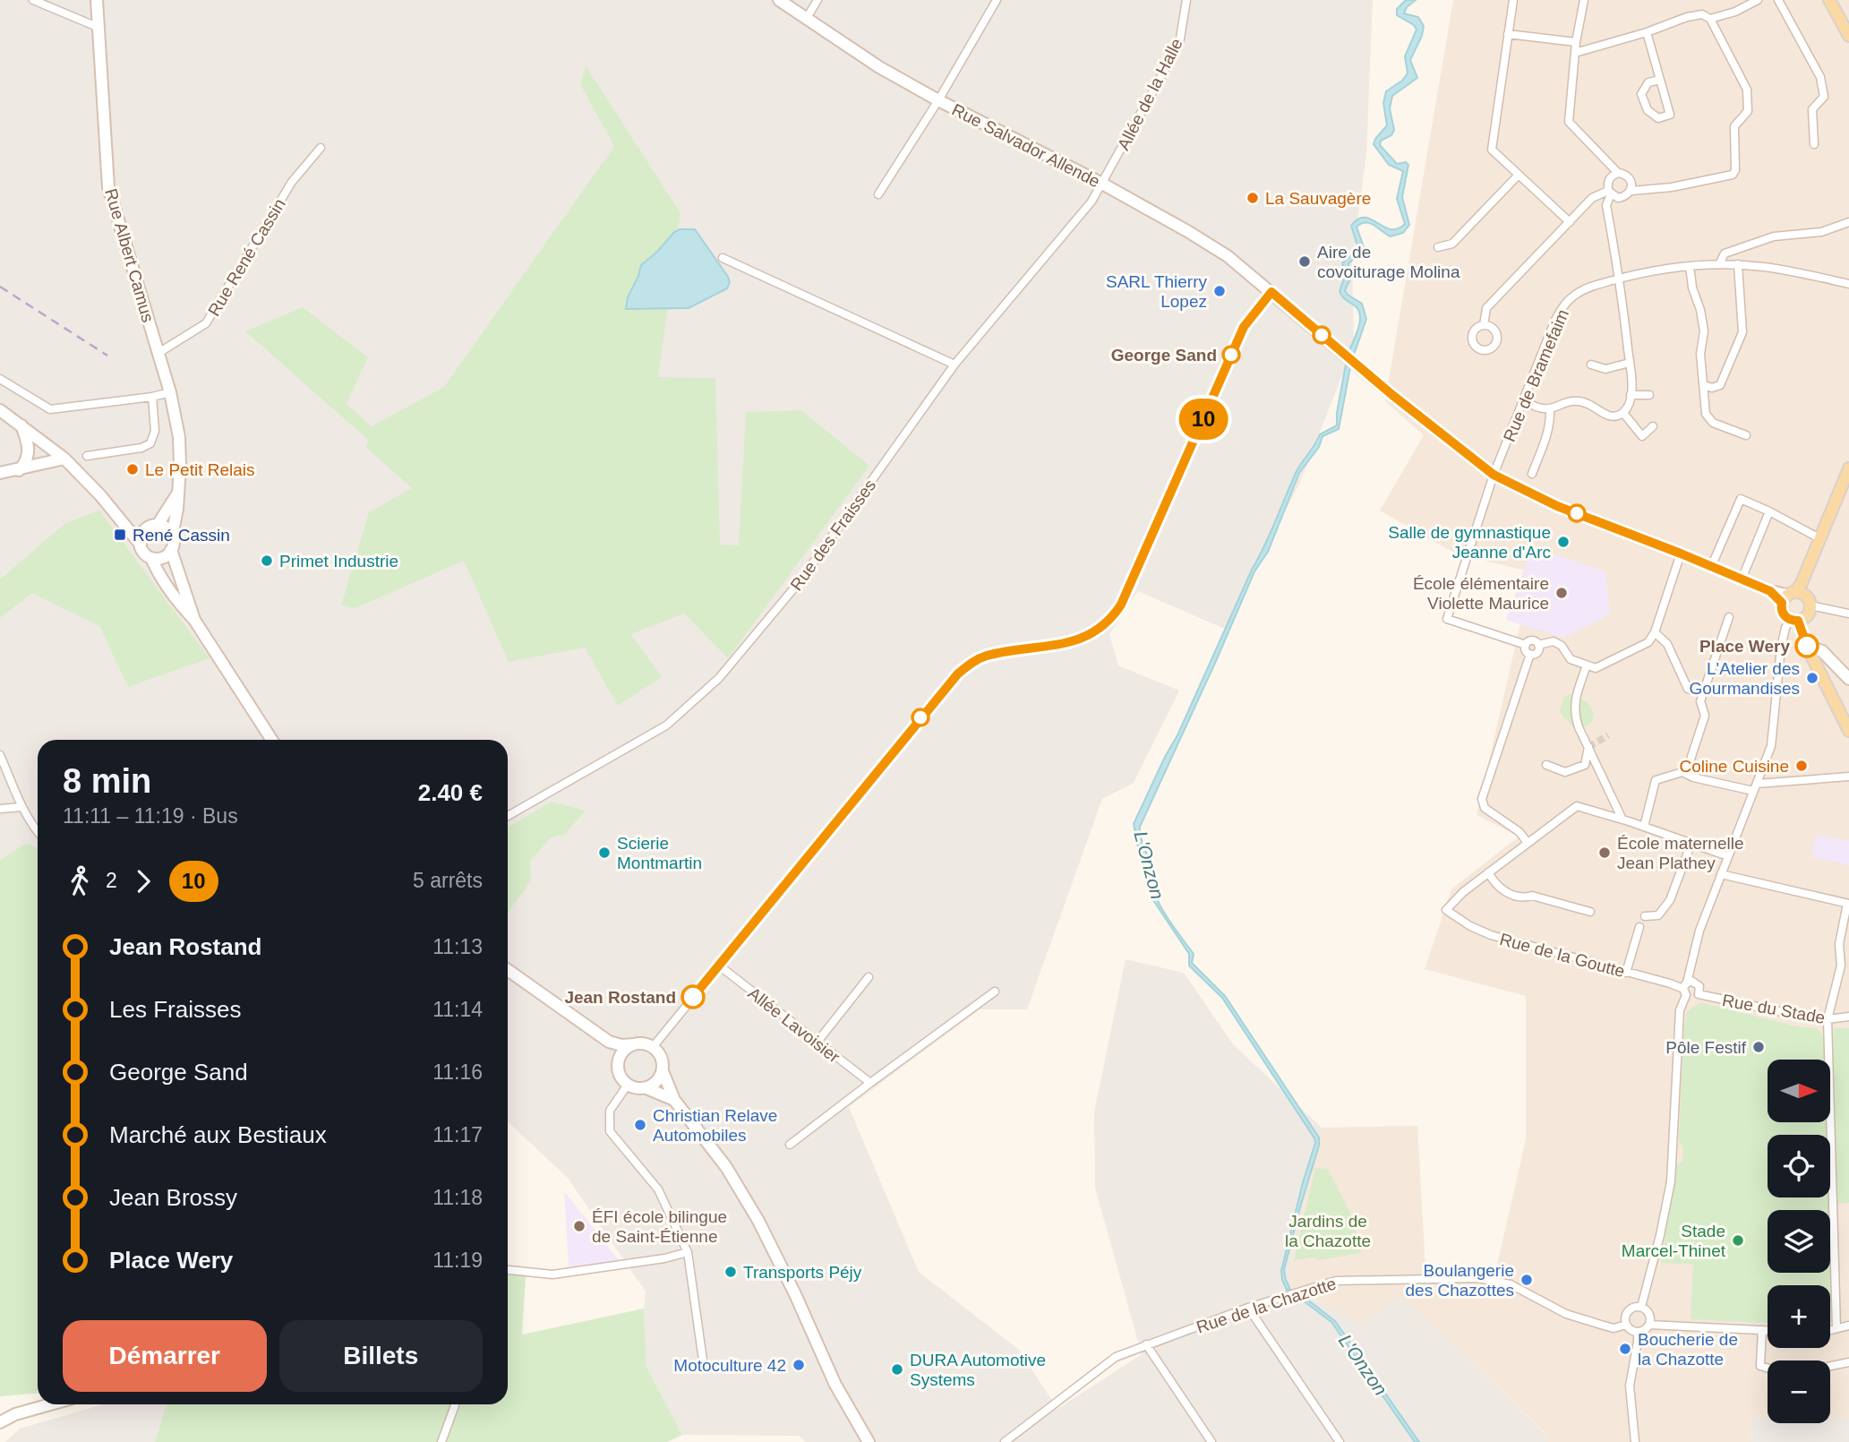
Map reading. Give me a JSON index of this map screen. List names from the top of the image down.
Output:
{
  "streets": {
    "street": [
      "Allée de la Halle",
      "Rue Salvador Allende",
      "Rue Albert Camus",
      "Rue René Cassin",
      "Rue de Bramefaim",
      "Rue des Fraisses",
      "Rue de la Goutte",
      "Rue du Stade",
      "Allée Lavoisier",
      "Rue de la Chazotte"
    ]
  },
  "crossings": [
    ["Allée de la Halle", "Rue Salvador Allende"],
    ["Allée de la Halle", "Rue des Fraisses"],
    ["Rue Salvador Allende", "Rue de Bramefaim"],
    ["Rue Salvador Allende", "Rue des Fraisses"],
    ["Rue Albert Camus", "Rue René Cassin"],
    ["Rue de la Goutte", "Rue du Stade"]
  ],
  "water": ["L'Onzon"],
  "parks": ["Jardins de la Chazotte"],
  "places": {
    "other": [
      "La Sauvagère",
      "Aire de covoiturage Molina",
      "SARL Thierry Lopez",
      "George Sand",
      "Le Petit Relais",
      "Salle de gymnastique Jeanne d'Arc",
      "Primet Industrie",
      "École élémentaire Violette Maurice",
      "Place Wery",
      "L'Atelier des Gourmandises",
      "Coline Cuisine",
      "Scierie Montmartin",
      "École maternelle Jean Plathey",
      "Jean Rostand",
      "Pôle Festif",
      "Christian Relave Automobiles",
      "ÉFI école bilingue de Saint-Étienne",
      "Stade Marcel-Thinet",
      "Transports Péjy",
      "Boulangerie des Chazottes",
      "Boucherie de la Chazotte",
      "Motoculture 42",
      "DURA Automotive Systems"
    ],
    "transit": ["René Cassin"]
  },
  "lines": ["bus line 10"],
  "north": "right",
  "page": {
    "on_map": "10",
    "heading": ["8 min", "11:11 – 11:19 · Bus", "2.40 €"],
    "legs": ["2", "10", "5 arrêts"],
    "list": [
      {
        "name": "Jean Rostand",
        "value": "11:13"
      },
      {
        "name": "Les Fraisses",
        "value": "11:14"
      },
      {
        "name": "George Sand",
        "value": "11:16"
      },
      {
        "name": "Marché aux Bestiaux",
        "value": "11:17"
      },
      {
        "name": "Jean Brossy",
        "value": "11:18"
      },
      {
        "name": "Place Wery",
        "value": "11:19"
      }
    ],
    "map_buttons": ["+", "−"],
    "buttons": ["Démarrer", "Billets"]
  }
}
